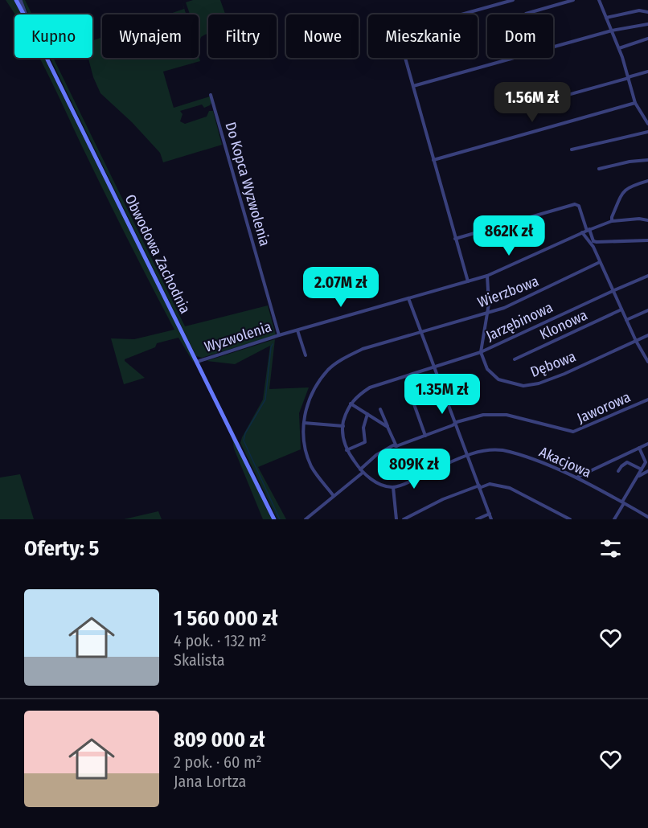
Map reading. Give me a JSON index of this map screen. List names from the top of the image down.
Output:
{
  "streets": {
    "main road": ["Obwodowa Zachodnia"],
    "street": [
      "Do Kopca Wyzwolenia",
      "Wierzbowa",
      "Jarzębinowa",
      "Klonowa",
      "Wyzwolenia",
      "Dębowa",
      "Jaworowa",
      "Akacjowa"
    ]
  },
  "crossings": [
    ["Do Kopca Wyzwolenia", "Wyzwolenia"],
    ["Obwodowa Zachodnia", "Wyzwolenia"],
    ["Wierzbowa", "Jaworowa"],
    ["Jarzębinowa", "Dębowa"]
  ],
  "page": {
    "chip": [
      "Kupno",
      "Wynajem",
      "Filtry",
      "Nowe",
      "Mieszkanie",
      "Dom"
    ],
    "price": [
      "1.56M zł",
      "862K zł",
      "2.07M zł",
      "1.35M zł",
      "809K zł"
    ],
    "heading": "Oferty: 5",
    "list": [
      {
        "name": "1 560 000 zł",
        "note": "4 pok. · 132 m² · Skalista"
      },
      {
        "name": "809 000 zł",
        "note": "2 pok. · 60 m² · Jana Lortza"
      }
    ]
  }
}
